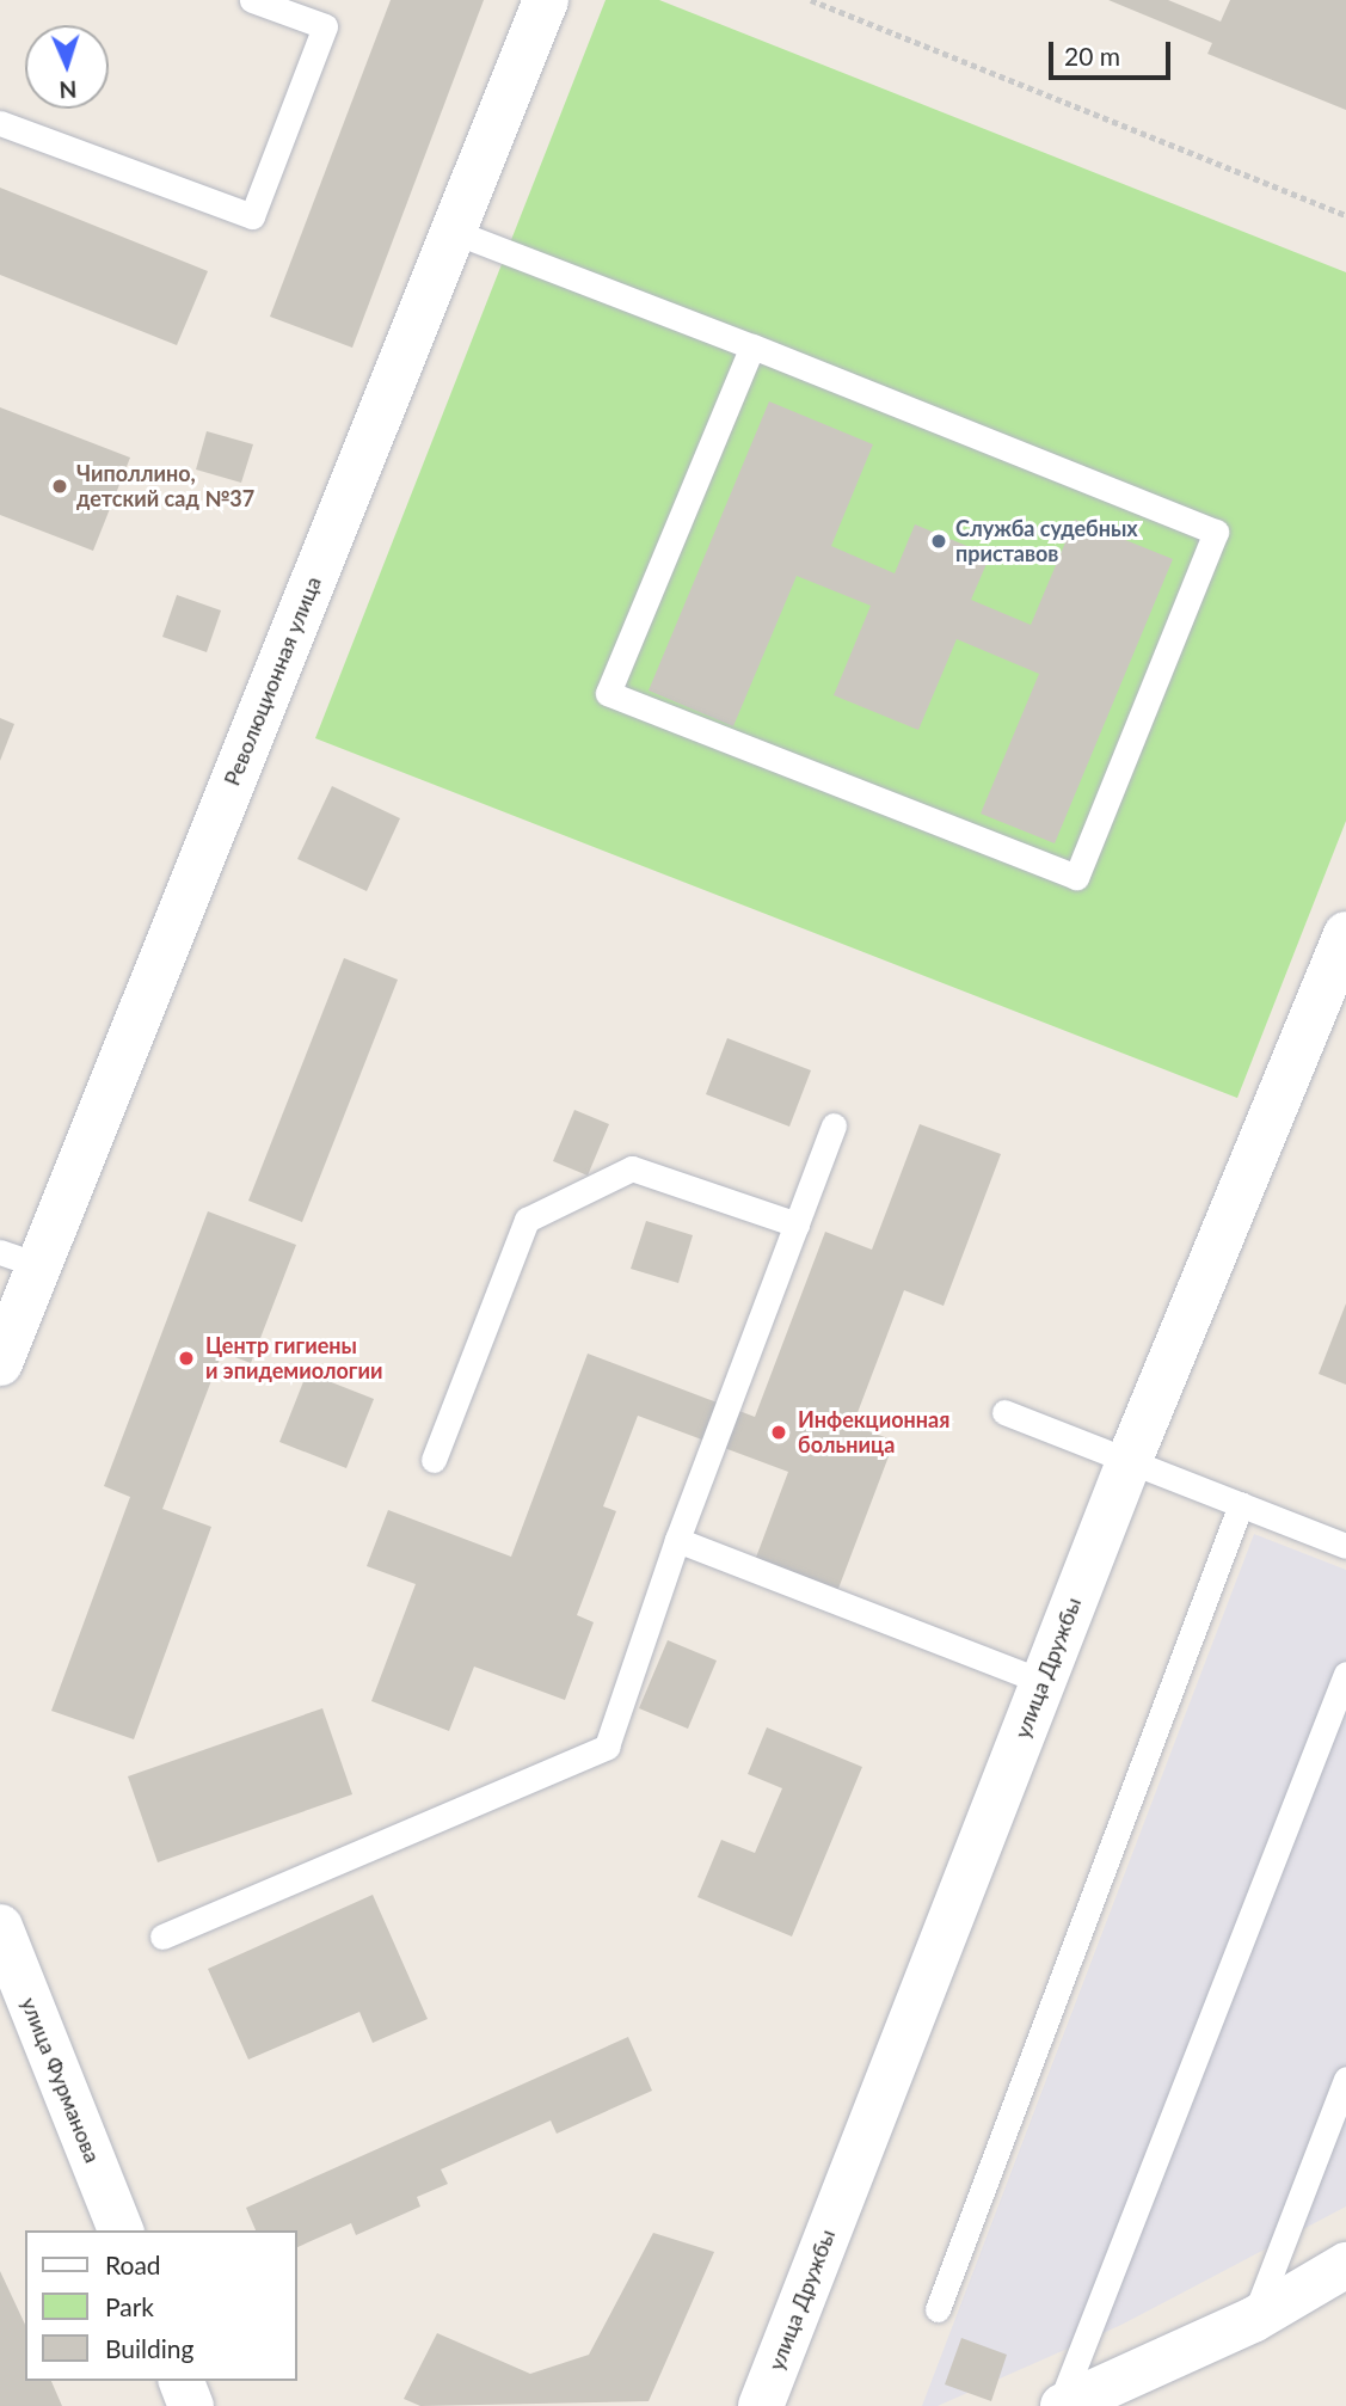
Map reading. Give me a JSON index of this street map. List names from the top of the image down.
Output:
{
  "streets": {
    "main road": ["Революционная улица", "улица Дружбы", "улица Фурманова"]
  },
  "places": [
    "Чиполлино, детский сад №37",
    "Служба судебных приставов",
    "Центр гигиены и эпидемиологии",
    "Инфекционная больница"
  ],
  "legend": ["Road", "Park", "Building"],
  "scale_bar": "20 m",
  "north": "bottom"
}
